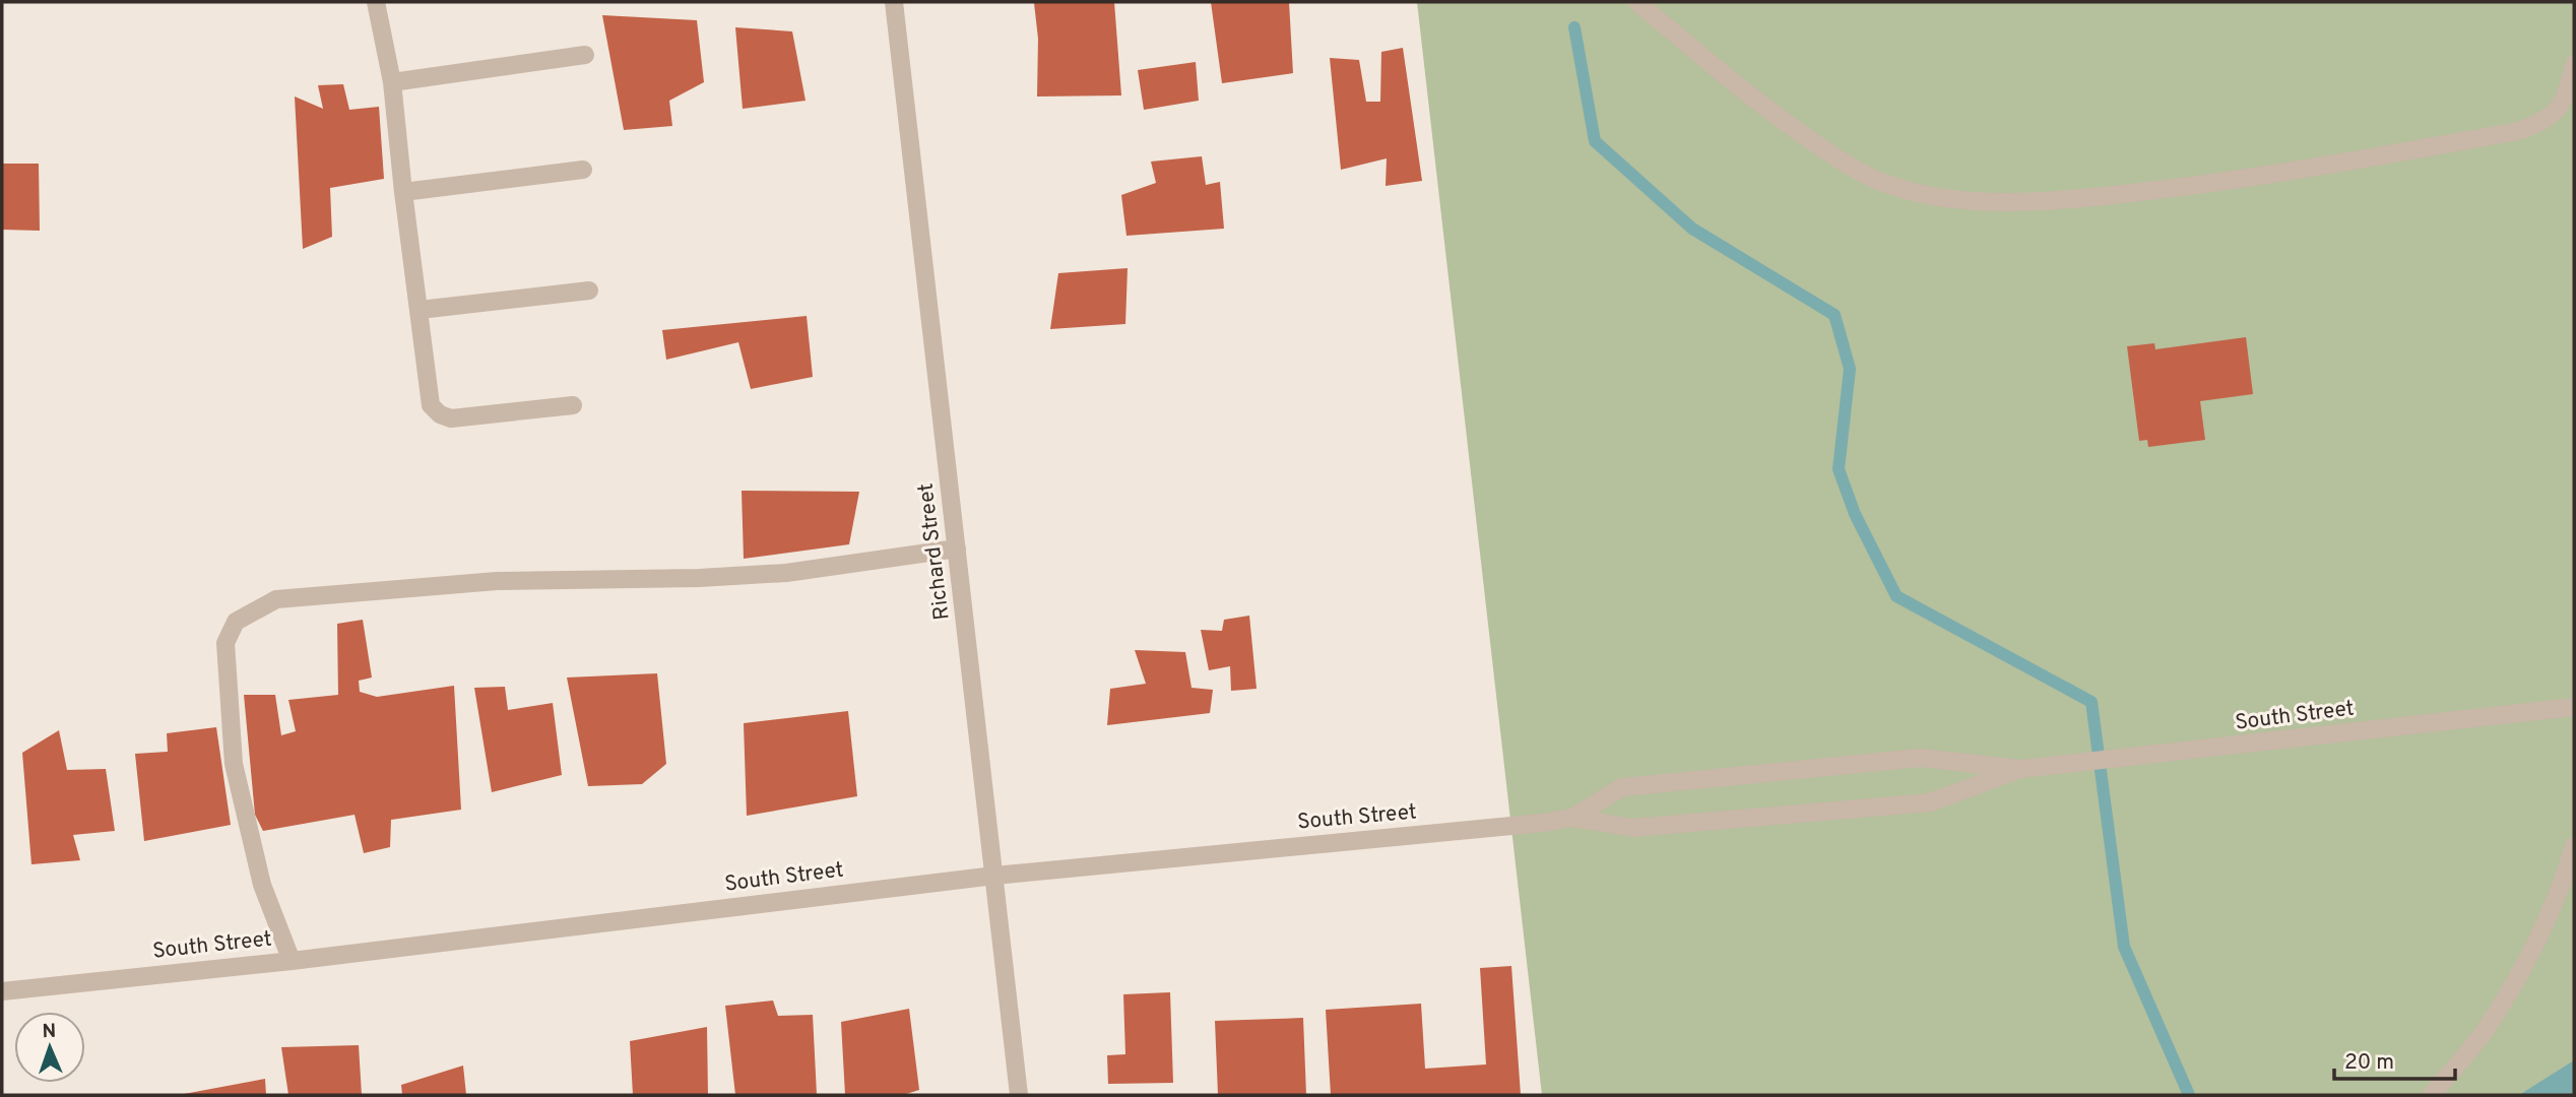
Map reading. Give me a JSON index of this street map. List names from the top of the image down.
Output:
{
  "streets": {
    "street": ["Richard Street", "South Street"]
  },
  "crossings": [
    ["Richard Street", "South Street"]
  ],
  "scale_bar": "20 m",
  "north": "top"
}
